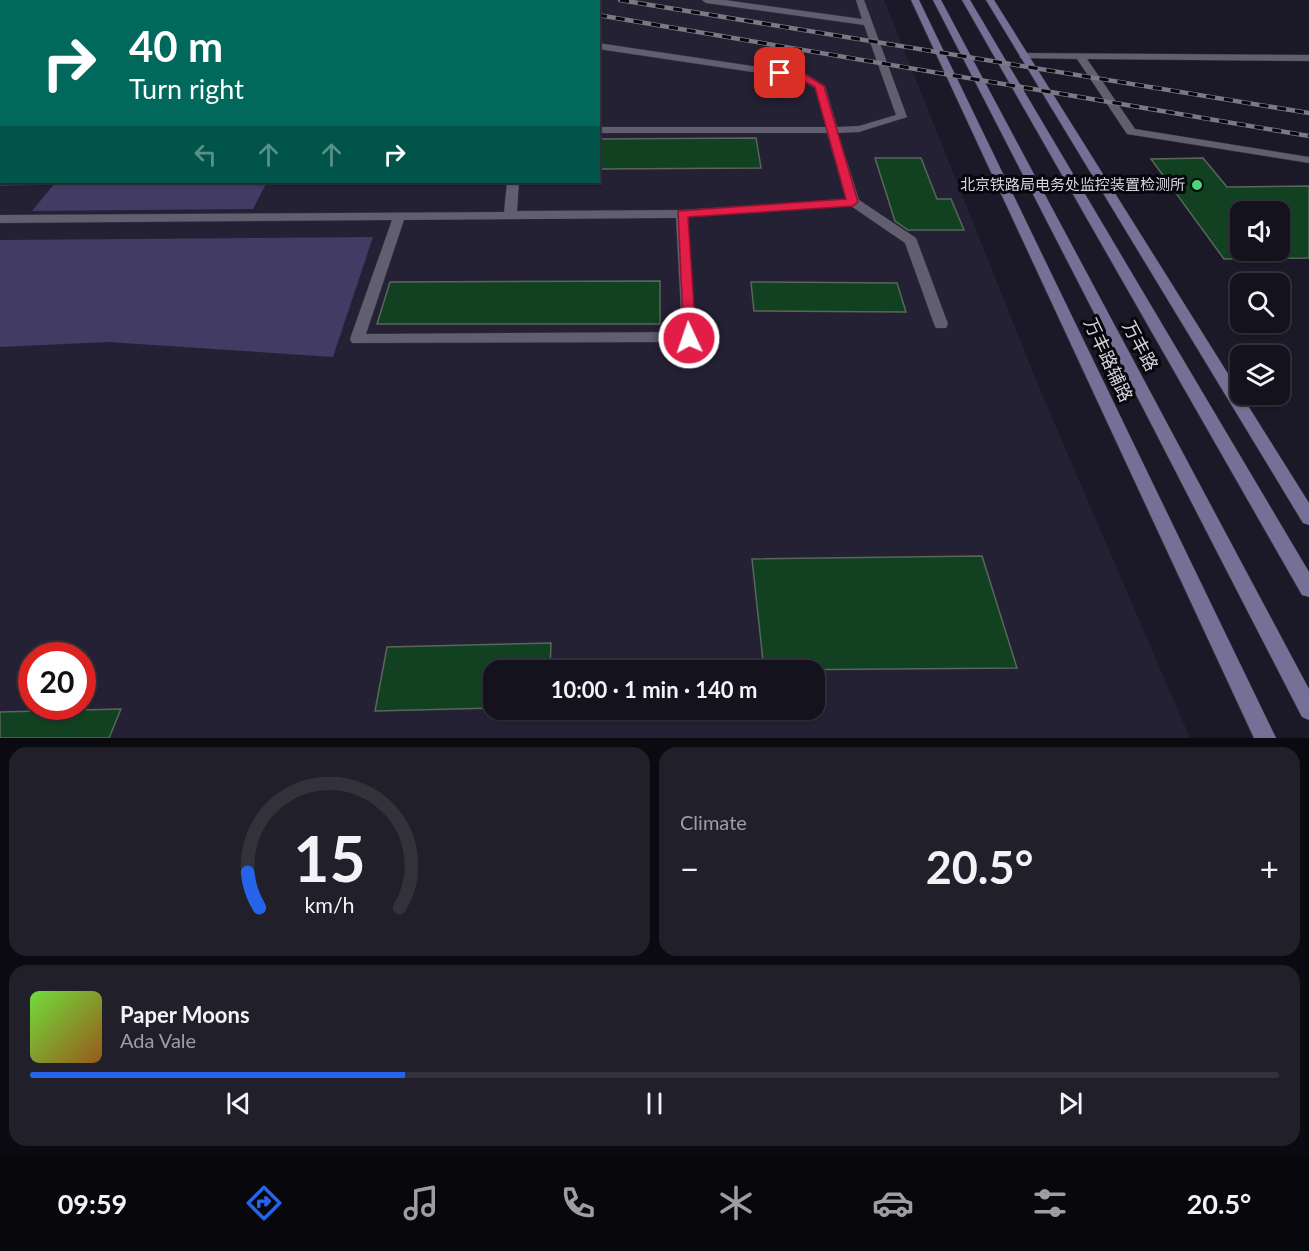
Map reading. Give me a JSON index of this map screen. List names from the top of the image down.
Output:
{
  "streets": {
    "main road": ["万丰路", "万丰路辅路"]
  },
  "places": ["北京铁路局电务处监控装置检测所"],
  "page": {
    "turn": ["40 m", "Turn right"],
    "limit": "20",
    "trip": "10:00 · 1 min · 140 m",
    "tile": "Climate",
    "heat": ["−", "20.5°", "+"],
    "song": ["Paper Moons", "Ada Vale"],
    "tabs": ["09:59", "20.5°"],
    "gauge": ["15", "km/h"]
  }
}
